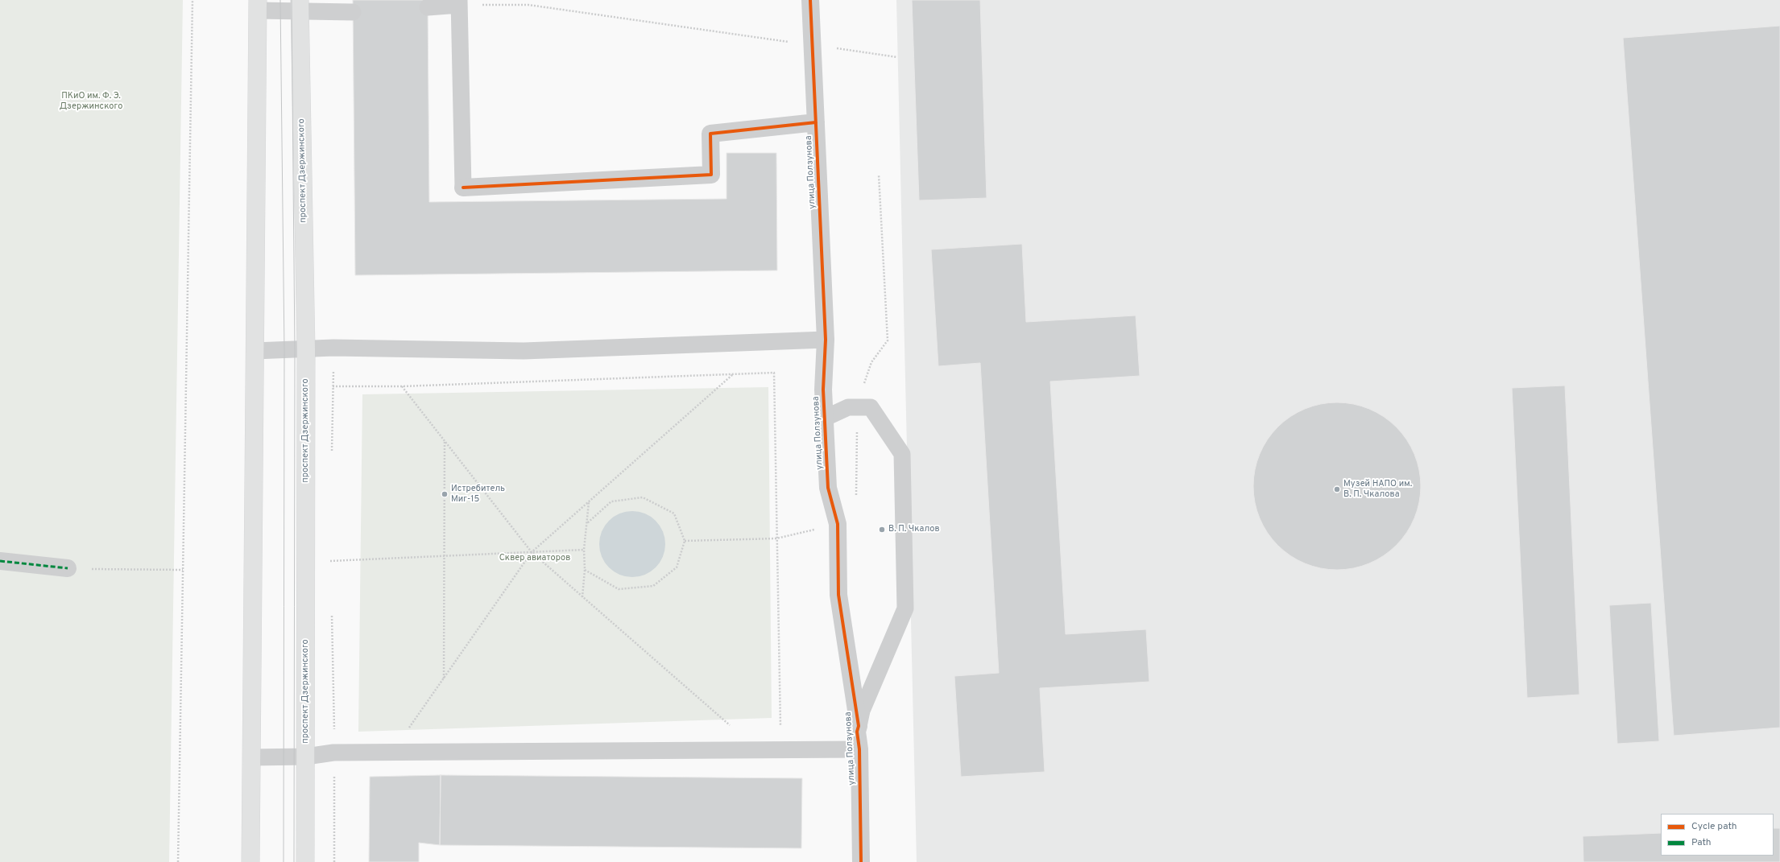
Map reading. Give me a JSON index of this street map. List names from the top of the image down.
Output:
{
  "streets": {
    "main road": ["проспект Дзержинского"],
    "street": ["улица Ползунова"]
  },
  "parks": ["ПКиО им. Ф. Э. Дзержинского", "Сквер авиаторов"],
  "places": ["Музей НАПО им. В. П. Чкалова", "Истребитель Миг-15", "В. П. Чкалов"],
  "legend": ["Cycle path", "Path"]
}
